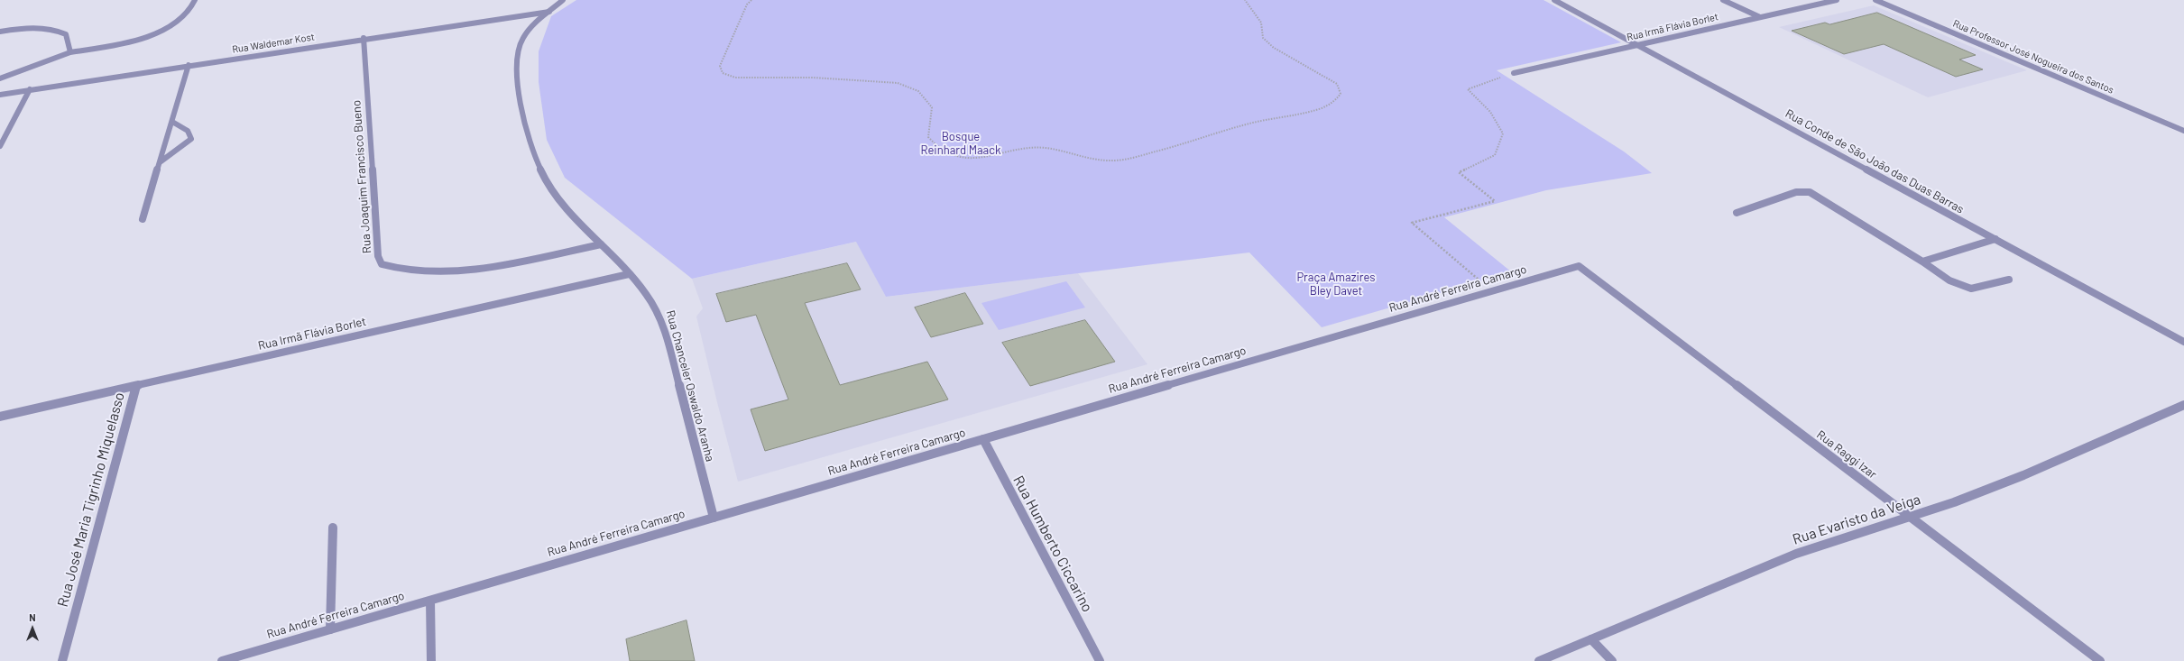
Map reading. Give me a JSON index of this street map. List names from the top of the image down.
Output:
{
  "streets": {
    "street": [
      "Rua Irmã Flávia Borlet",
      "Rua Waldemar Kost",
      "Rua Professor José Nogueira dos Santos",
      "Rua Conde de São João das Duas Barras",
      "Rua Joaquim Francisco Bueno",
      "Rua André Ferreira Camargo",
      "Rua Chanceler Oswaldo Aranha",
      "Rua Raggi Izar",
      "Rua José Maria Tigrinho Miquelasso",
      "Rua Evaristo da Veiga",
      "Rua Humberto Ciccarino"
    ]
  },
  "crossings": [
    ["Rua Irmã Flávia Borlet", "Rua Conde de São João das Duas Barras"],
    ["Rua Irmã Flávia Borlet", "Rua Chanceler Oswaldo Aranha"],
    ["Rua Irmã Flávia Borlet", "Rua José Maria Tigrinho Miquelasso"],
    ["Rua Waldemar Kost", "Rua Joaquim Francisco Bueno"],
    ["Rua Waldemar Kost", "Rua Chanceler Oswaldo Aranha"],
    ["Rua Joaquim Francisco Bueno", "Rua Chanceler Oswaldo Aranha"],
    ["Rua André Ferreira Camargo", "Rua Chanceler Oswaldo Aranha"],
    ["Rua André Ferreira Camargo", "Rua Raggi Izar"],
    ["Rua André Ferreira Camargo", "Rua Humberto Ciccarino"],
    ["Rua Raggi Izar", "Rua Evaristo da Veiga"]
  ],
  "parks": ["Bosque Reinhard Maack", "Praça Amazires Bley Davet"],
  "north": "top"
}
